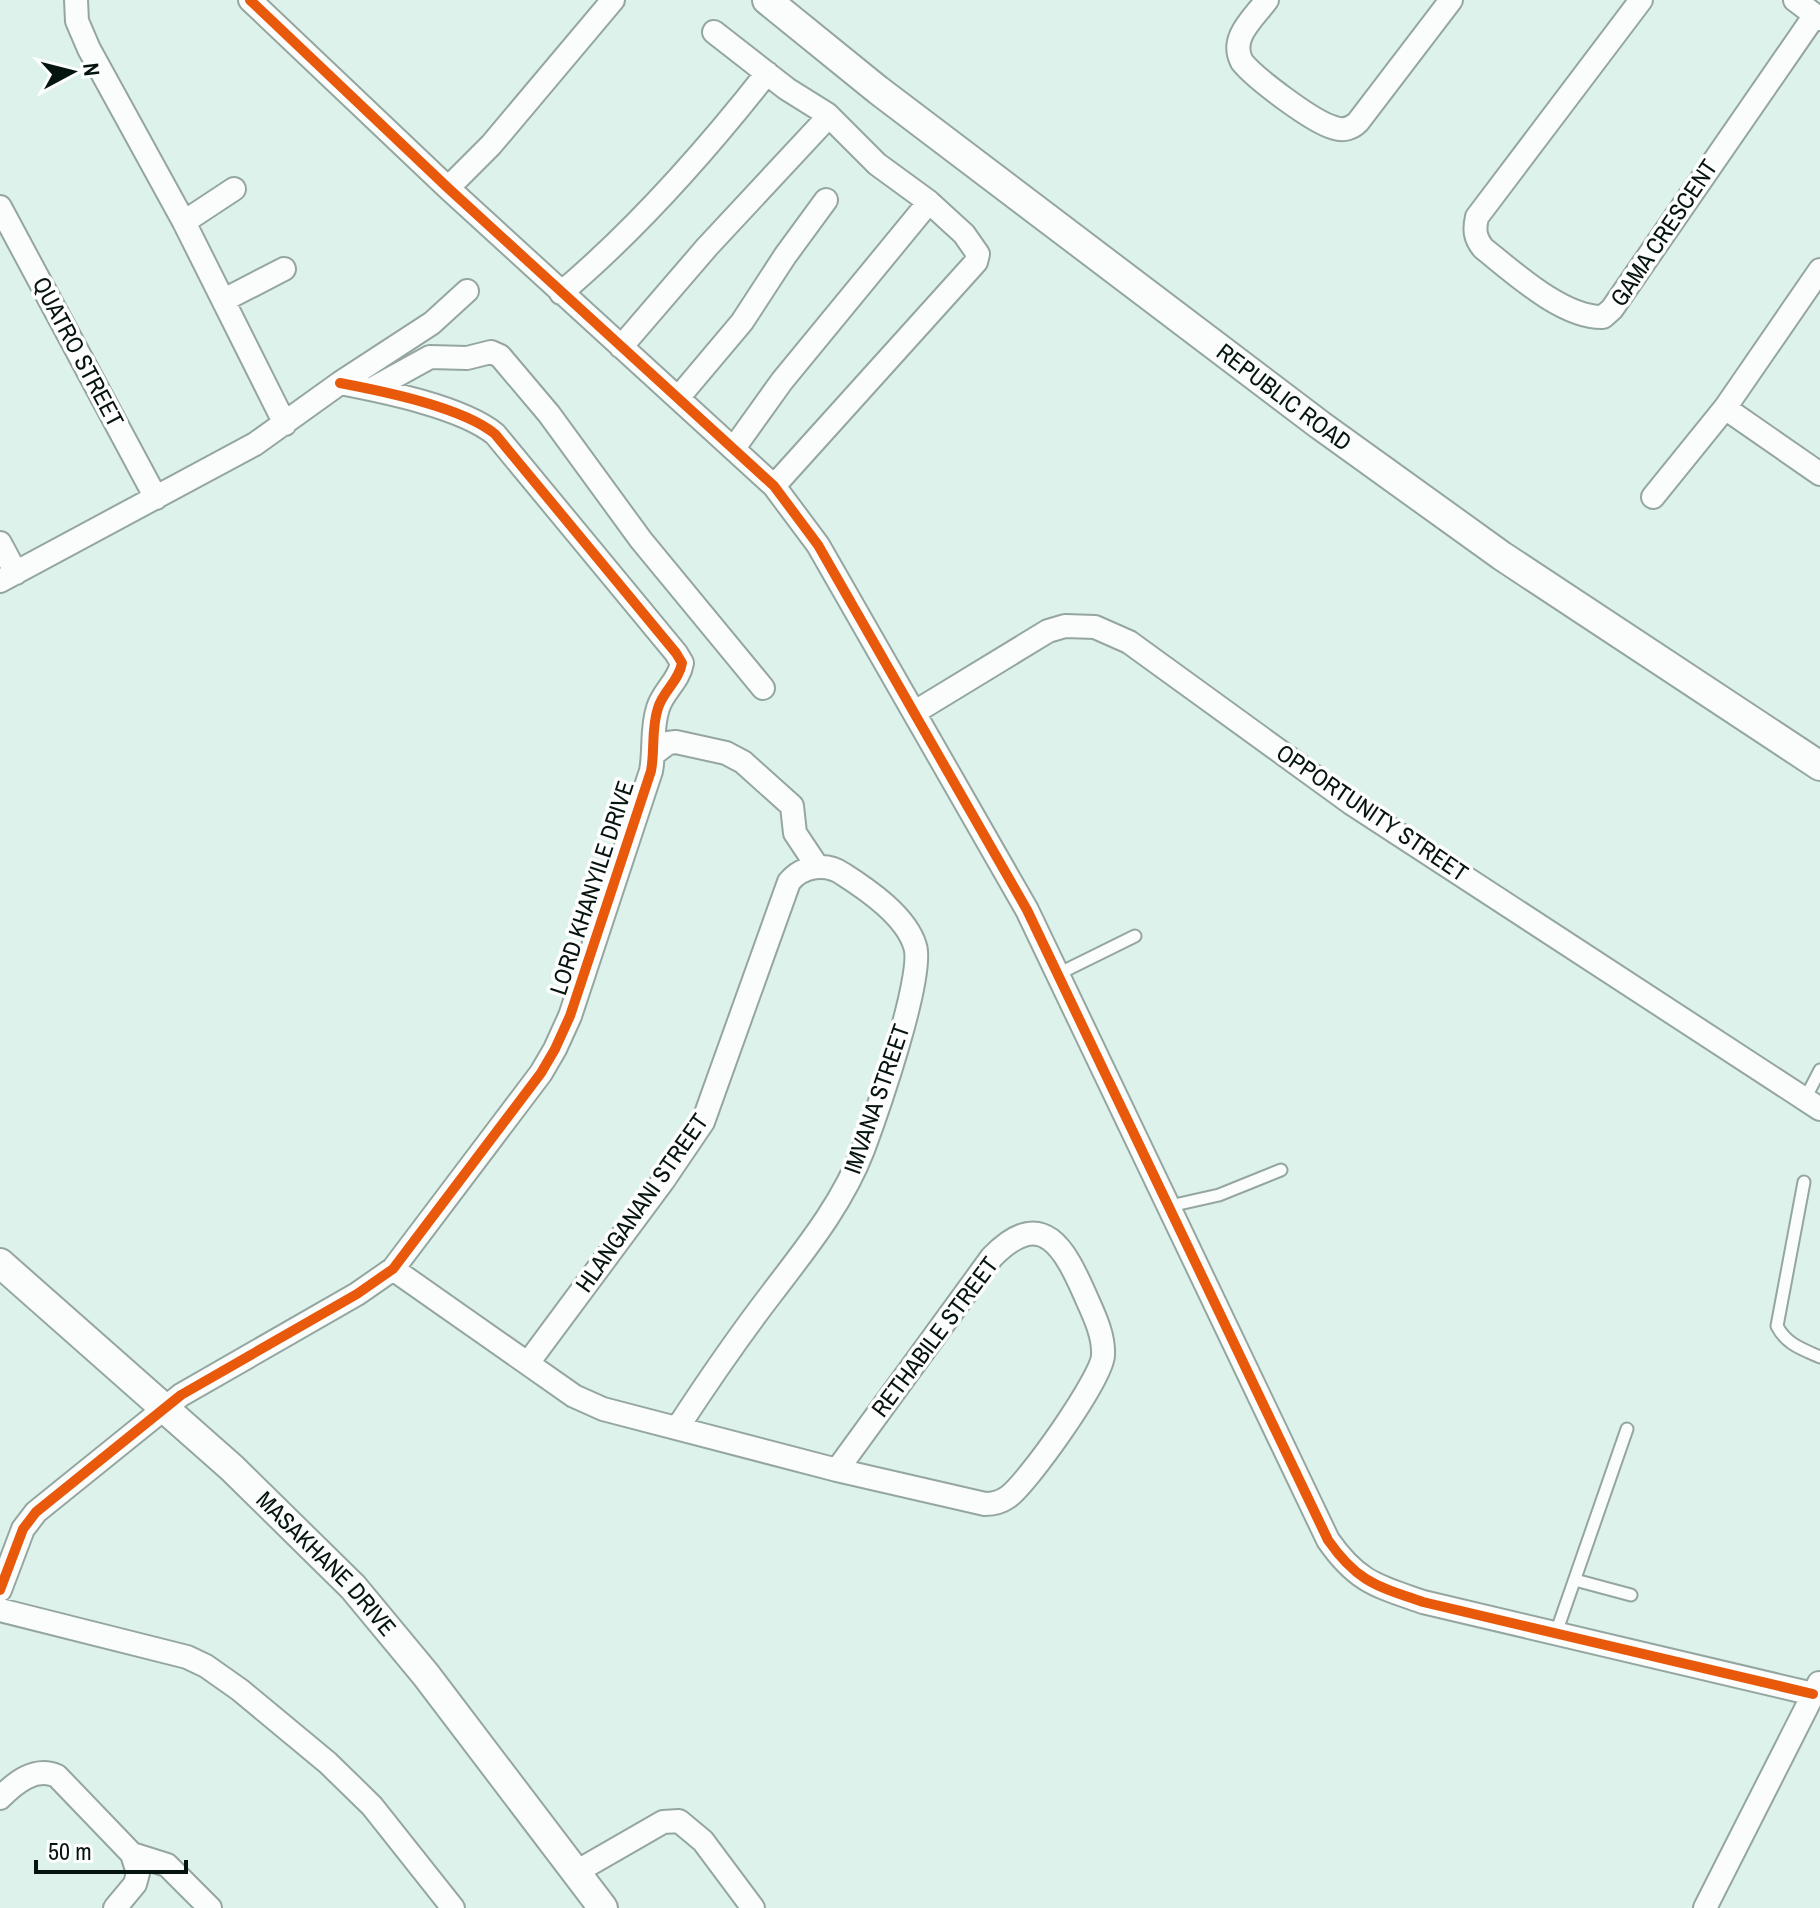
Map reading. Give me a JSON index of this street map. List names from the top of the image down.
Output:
{
  "streets": {
    "street": [
      "GAMA CRESCENT",
      "QUATRO STREET",
      "REPUBLIC ROAD",
      "OPPORTUNITY STREET",
      "LORD KHANYILE DRIVE",
      "IMVANA STREET",
      "HLANGANANI STREET",
      "RETHABILE STREET",
      "MASAKHANE DRIVE"
    ]
  },
  "crossings": [
    ["LORD KHANYILE DRIVE", "RETHABILE STREET"],
    ["LORD KHANYILE DRIVE", "MASAKHANE DRIVE"],
    ["IMVANA STREET", "HLANGANANI STREET"],
    ["IMVANA STREET", "RETHABILE STREET"],
    ["HLANGANANI STREET", "RETHABILE STREET"]
  ],
  "scale_bar": "50 m",
  "north": "right"
}
